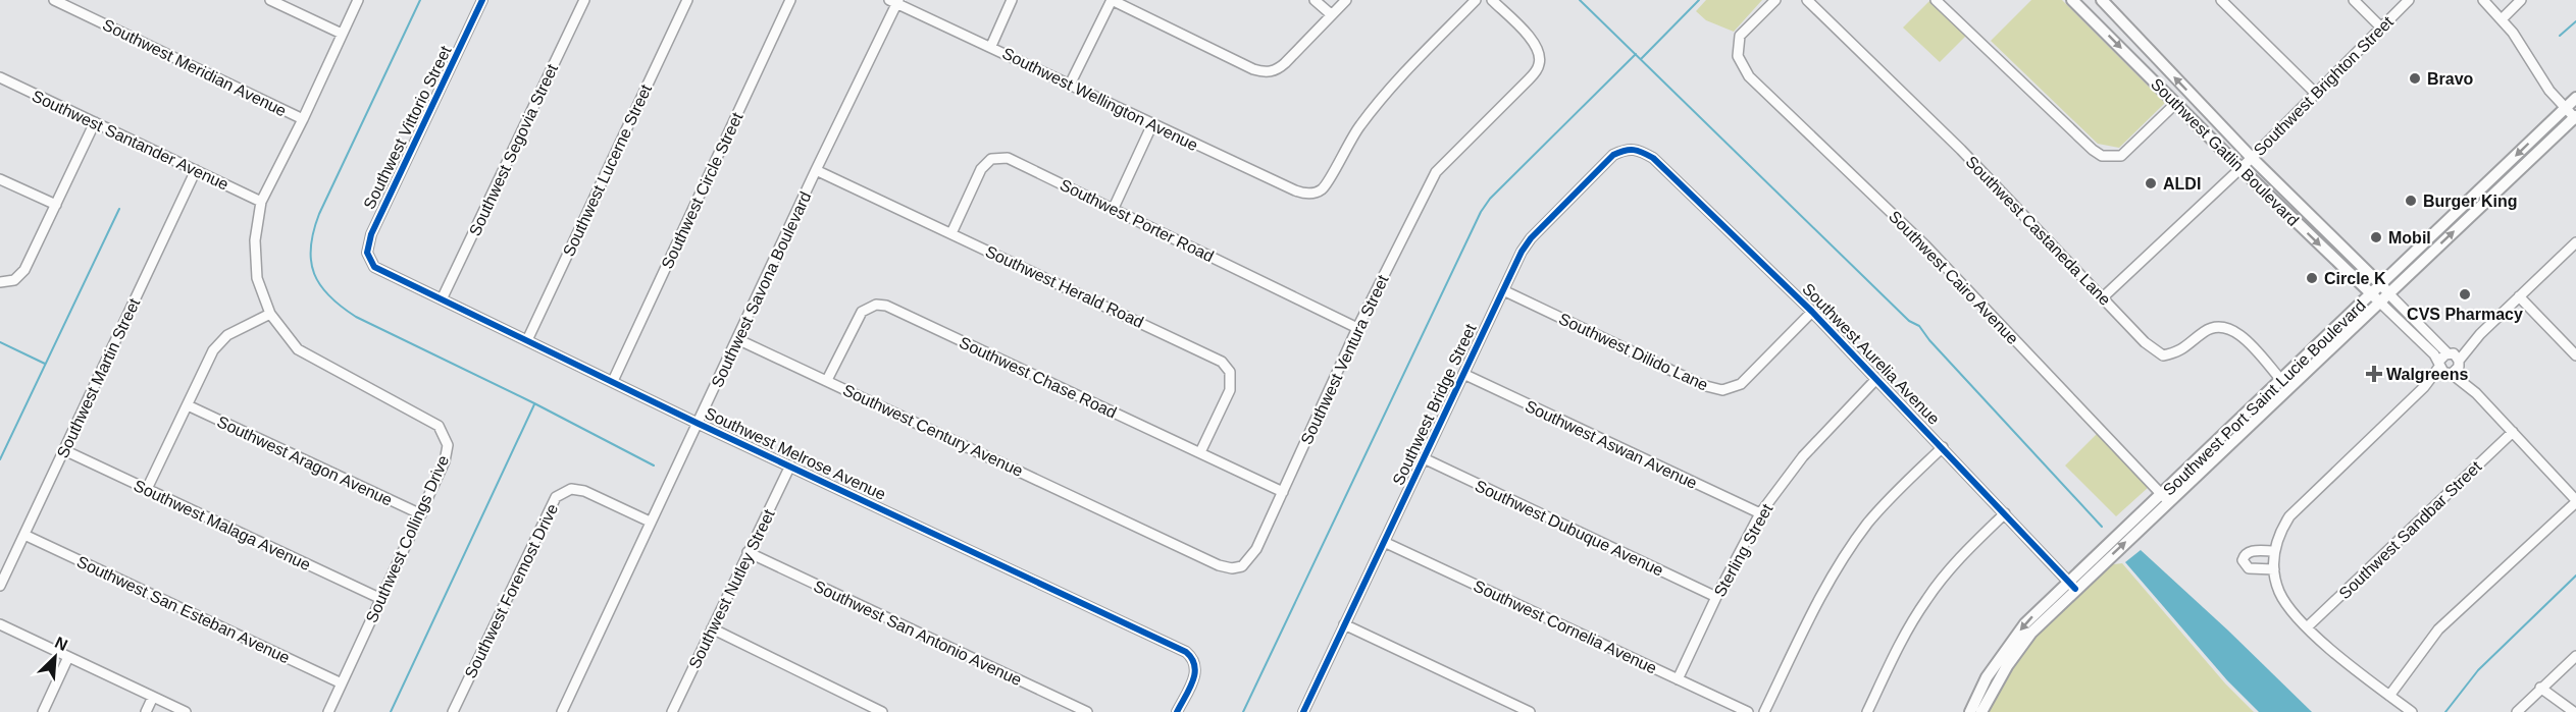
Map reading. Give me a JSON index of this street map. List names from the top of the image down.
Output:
{
  "streets": {
    "main road": ["Southwest Gatlin Boulevard", "Southwest Port Saint Lucie Boulevard"],
    "street": [
      "Southwest Meridian Avenue",
      "Southwest Brighton Street",
      "Southwest Wellington Avenue",
      "Southwest Vittorio Street",
      "Southwest Santander Avenue",
      "Southwest Segovia Street",
      "Southwest Lucerne Street",
      "Southwest Circle Street",
      "Southwest Porter Road",
      "Southwest Castaneda Lane",
      "Southwest Cairo Avenue",
      "Southwest Herald Road",
      "Southwest Savona Boulevard",
      "Southwest Dilido Lane",
      "Southwest Aurelia Avenue",
      "Southwest Ventura Street",
      "Southwest Chase Road",
      "Southwest Martin Street",
      "Southwest Bridge Street",
      "Southwest Century Avenue",
      "Southwest Aswan Avenue",
      "Southwest Melrose Avenue",
      "Southwest Aragon Avenue",
      "Southwest Malaga Avenue",
      "Southwest Dubuque Avenue",
      "Southwest Sandbar Street",
      "Southwest Collings Drive",
      "Sterling Street",
      "Southwest Nutley Street",
      "Southwest Foremost Drive",
      "Southwest San Esteban Avenue",
      "Southwest Cornelia Avenue",
      "Southwest San Antonio Avenue"
    ]
  },
  "crossings": [
    ["Southwest Meridian Avenue", "Southwest Collings Drive"],
    ["Southwest Brighton Street", "Southwest Gatlin Boulevard"],
    ["Southwest Brighton Street", "Southwest Castaneda Lane"],
    ["Southwest Wellington Avenue", "Southwest Savona Boulevard"],
    ["Southwest Vittorio Street", "Southwest Melrose Avenue"],
    ["Southwest Santander Avenue", "Southwest Martin Street"],
    ["Southwest Santander Avenue", "Southwest Collings Drive"],
    ["Southwest Segovia Street", "Southwest Melrose Avenue"],
    ["Southwest Gatlin Boulevard", "Southwest Port Saint Lucie Boulevard"],
    ["Southwest Lucerne Street", "Southwest Melrose Avenue"],
    ["Southwest Circle Street", "Southwest Melrose Avenue"],
    ["Southwest Porter Road", "Southwest Herald Road"],
    ["Southwest Porter Road", "Southwest Ventura Street"],
    ["Southwest Castaneda Lane", "Southwest Port Saint Lucie Boulevard"],
    ["Southwest Cairo Avenue", "Southwest Port Saint Lucie Boulevard"],
    ["Southwest Herald Road", "Southwest Savona Boulevard"],
    ["Southwest Herald Road", "Southwest Chase Road"],
    ["Southwest Savona Boulevard", "Southwest Century Avenue"],
    ["Southwest Savona Boulevard", "Southwest Melrose Avenue"],
    ["Southwest Savona Boulevard", "Southwest Foremost Drive"],
    ["Southwest Dilido Lane", "Southwest Aurelia Avenue"],
    ["Southwest Dilido Lane", "Southwest Bridge Street"],
    ["Southwest Aurelia Avenue", "Southwest Port Saint Lucie Boulevard"],
    ["Southwest Aurelia Avenue", "Southwest Bridge Street"],
    ["Southwest Aurelia Avenue", "Sterling Street"],
    ["Southwest Ventura Street", "Southwest Chase Road"],
    ["Southwest Ventura Street", "Southwest Century Avenue"],
    ["Southwest Chase Road", "Southwest Century Avenue"],
    ["Southwest Martin Street", "Southwest Malaga Avenue"],
    ["Southwest Martin Street", "Southwest San Esteban Avenue"],
    ["Southwest Bridge Street", "Southwest Aswan Avenue"],
    ["Southwest Bridge Street", "Southwest Dubuque Avenue"],
    ["Southwest Bridge Street", "Southwest Cornelia Avenue"],
    ["Southwest Aswan Avenue", "Sterling Street"],
    ["Southwest Melrose Avenue", "Southwest Nutley Street"],
    ["Southwest Aragon Avenue", "Southwest Collings Drive"],
    ["Southwest Malaga Avenue", "Southwest Collings Drive"],
    ["Southwest Dubuque Avenue", "Sterling Street"],
    ["Southwest Collings Drive", "Southwest San Esteban Avenue"],
    ["Sterling Street", "Southwest Cornelia Avenue"],
    ["Southwest Nutley Street", "Southwest San Antonio Avenue"]
  ],
  "places": {
    "other": [
      "Bravo",
      "ALDI",
      "Burger King",
      "Mobil",
      "Circle K",
      "CVS Pharmacy"
    ],
    "health": ["Walgreens"]
  },
  "north": "top right"
}
